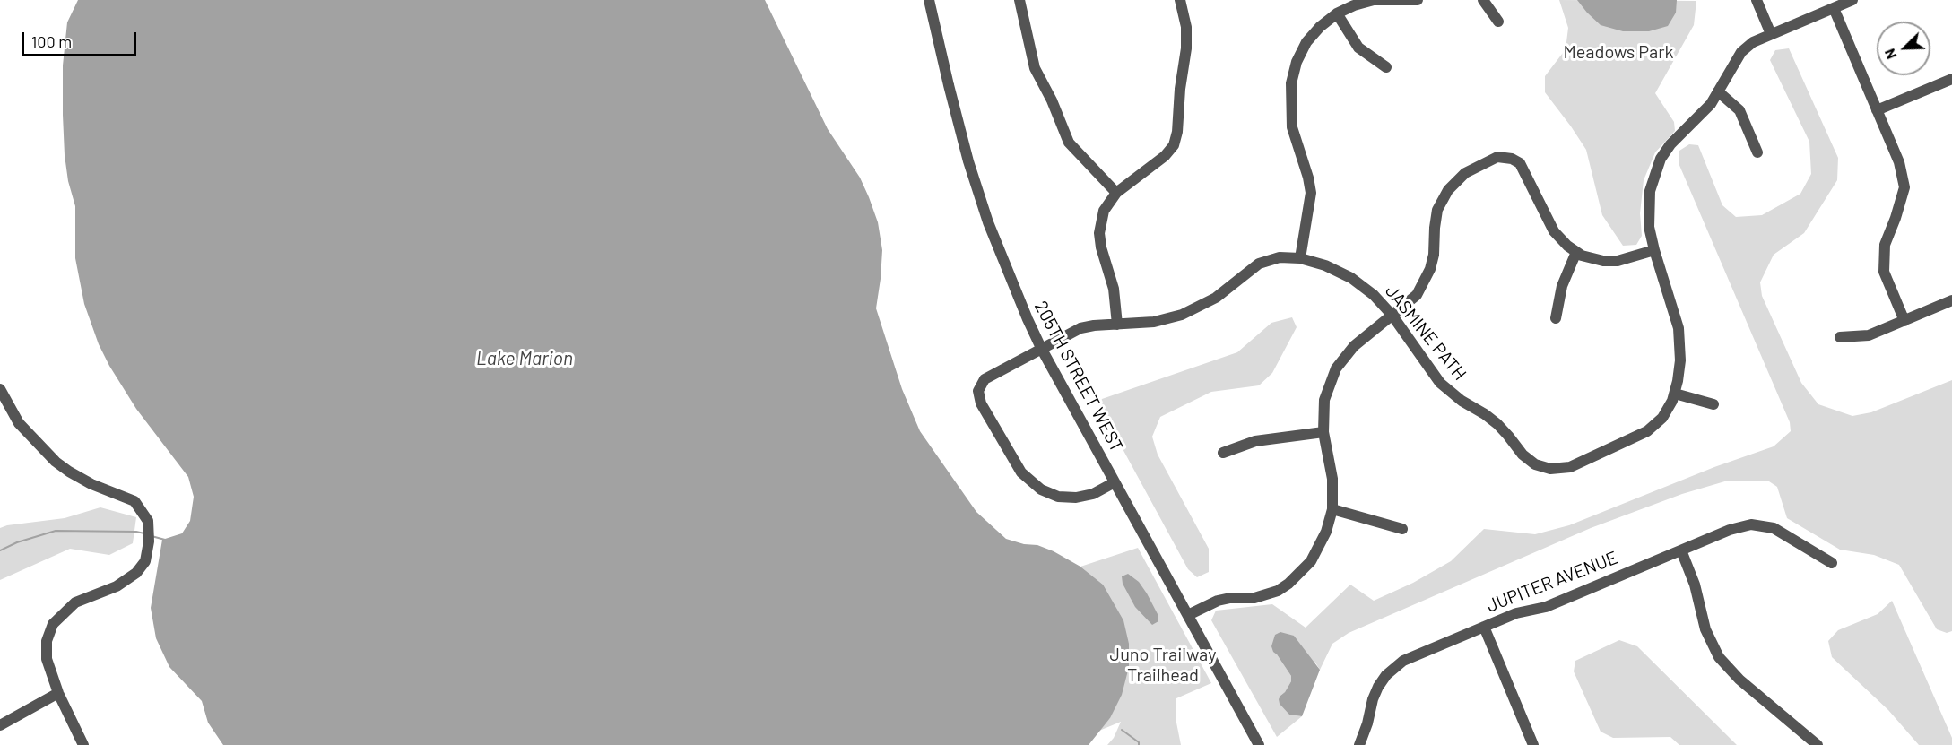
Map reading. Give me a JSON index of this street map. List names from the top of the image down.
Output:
{
  "streets": {
    "street": ["JASMINE PATH", "205TH STREET WEST", "JUPITER AVENUE"]
  },
  "crossings": [
    ["JASMINE PATH", "205TH STREET WEST"]
  ],
  "water": ["Lake Marion"],
  "parks": ["Meadows Park", "Juno Trailway Trailhead"],
  "scale_bar": "100 m",
  "north": "bottom left"
}
